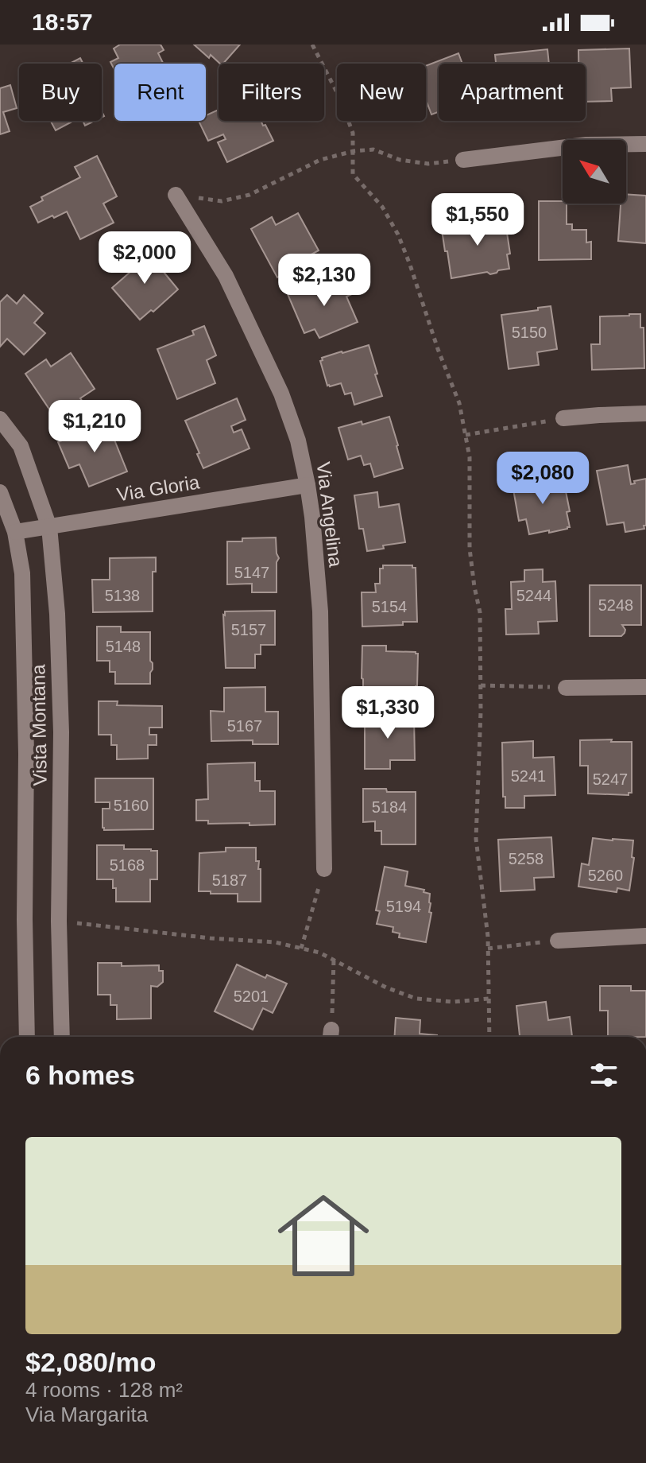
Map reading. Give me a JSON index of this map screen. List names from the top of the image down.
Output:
{
  "streets": {
    "street": ["Via Gloria", "Via Angelina", "Vista Montana"]
  },
  "crossings": [
    ["Via Gloria", "Via Angelina"],
    ["Via Gloria", "Vista Montana"]
  ],
  "house_numbers": [
    "5150",
    "5147",
    "5138",
    "5244",
    "5248",
    "5154",
    "5157",
    "5148",
    "5167",
    "5241",
    "5247",
    "5160",
    "5184",
    "5258",
    "5168",
    "5260",
    "5187",
    "5194",
    "5201"
  ],
  "north": "top left",
  "page": {
    "status": "18:57",
    "chip": [
      "Buy",
      "Rent",
      "Filters",
      "New",
      "Apartment"
    ],
    "price": [
      "$1,550",
      "$2,000",
      "$2,130",
      "$1,210",
      "$2,080",
      "$1,330"
    ],
    "heading": "6 homes",
    "list": [
      {
        "name": "$2,080/mo",
        "note": "4 rooms · 128 m² · Via Margarita"
      }
    ]
  }
}
